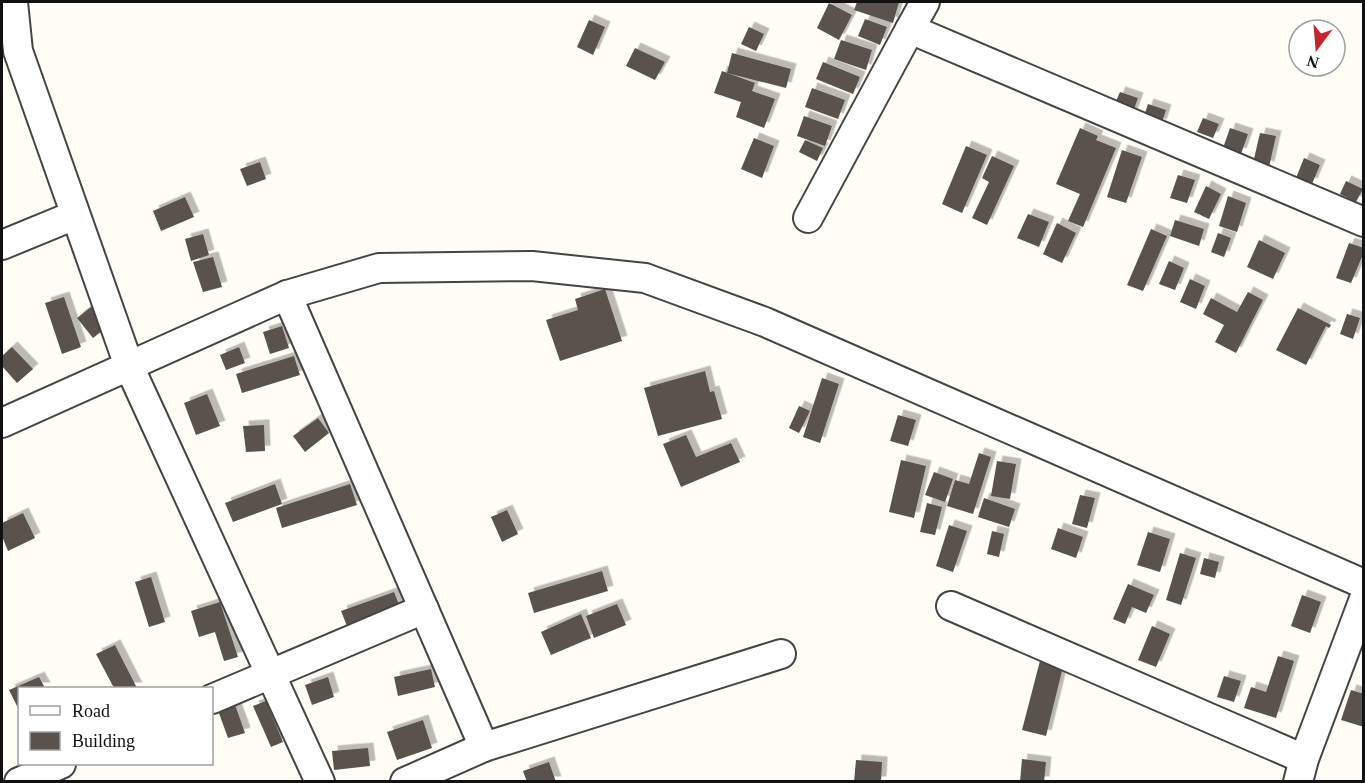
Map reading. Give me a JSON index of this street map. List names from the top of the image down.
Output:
{
  "legend": ["Road", "Building"],
  "north": "bottom"
}
